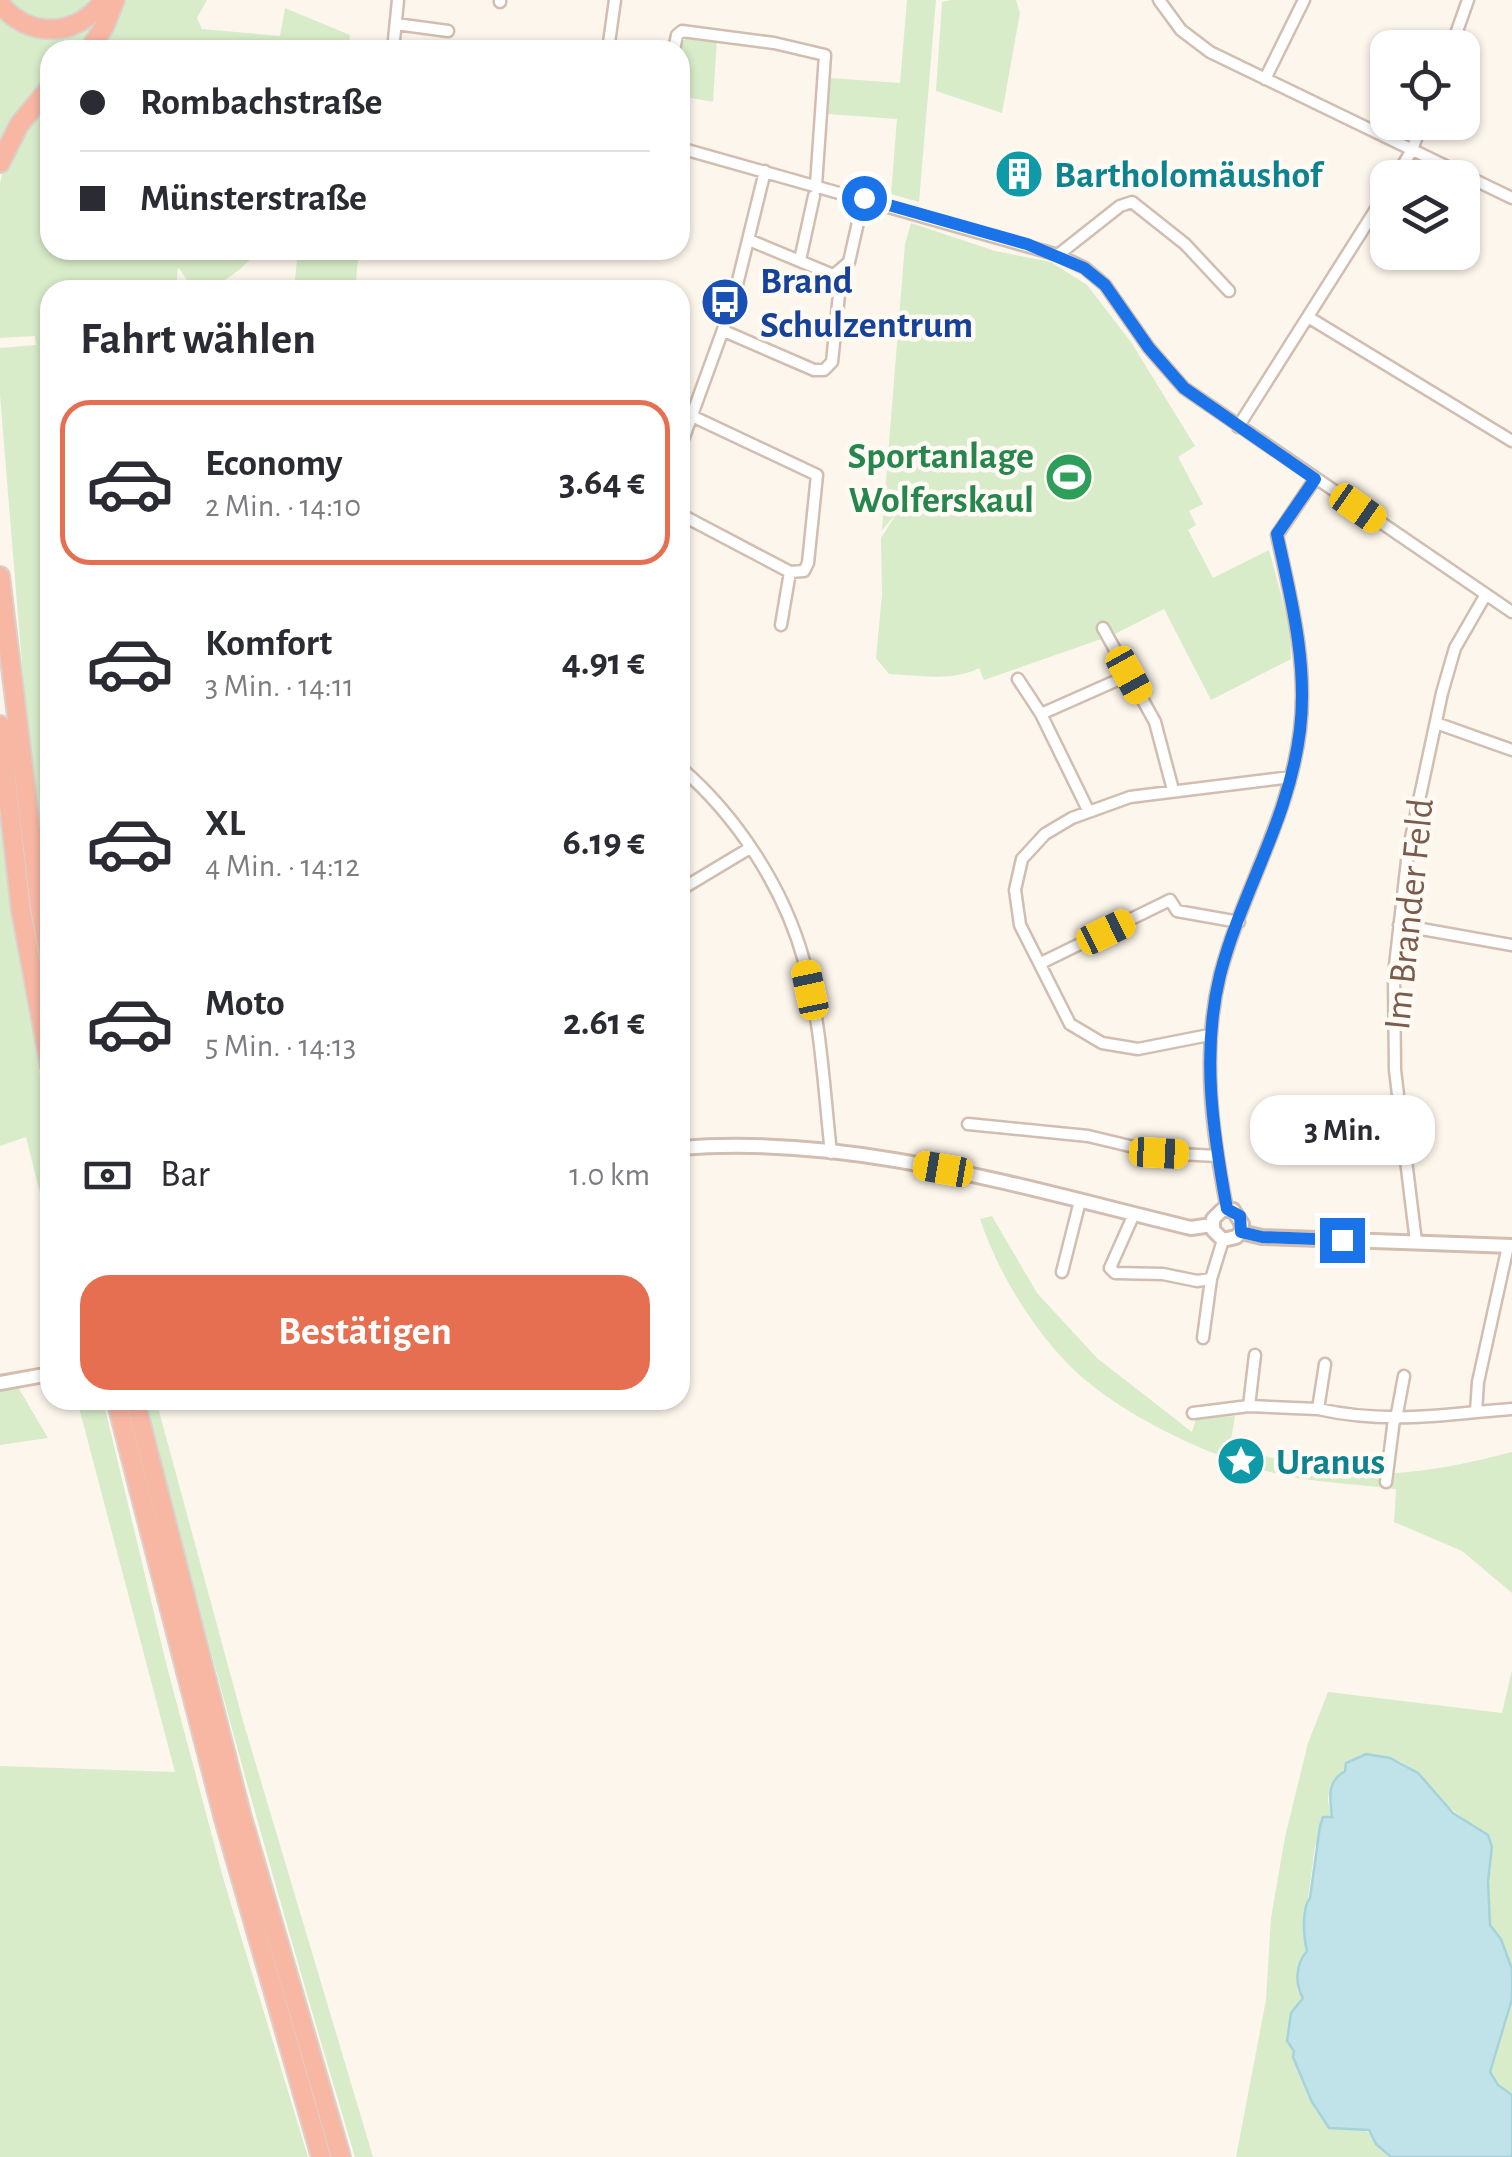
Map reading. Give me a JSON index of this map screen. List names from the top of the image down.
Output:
{
  "streets": {
    "street": ["Im Brander Feld"]
  },
  "places": {
    "building": ["Bartholomäushof"],
    "bus stop": ["Brand Schulzentrum"],
    "sports": ["Sportanlage Wolferskaul"],
    "place": ["Uranus"]
  },
  "page": {
    "banner": ["Rombachstraße", "Münsterstraße"],
    "heading": "Fahrt wählen",
    "list": [
      {
        "name": "Economy",
        "note": "2 Min. · 14:10",
        "value": "3.64 €"
      },
      {
        "name": "Komfort",
        "note": "3 Min. · 14:11",
        "value": "4.91 €"
      },
      {
        "name": "XL",
        "note": "4 Min. · 14:12",
        "value": "6.19 €"
      },
      {
        "name": "Moto",
        "note": "5 Min. · 14:13",
        "value": "2.61 €"
      }
    ],
    "bubble": "3 Min.",
    "pay": ["Bar", "1.0 km"],
    "buttons": "Bestätigen"
  }
}
